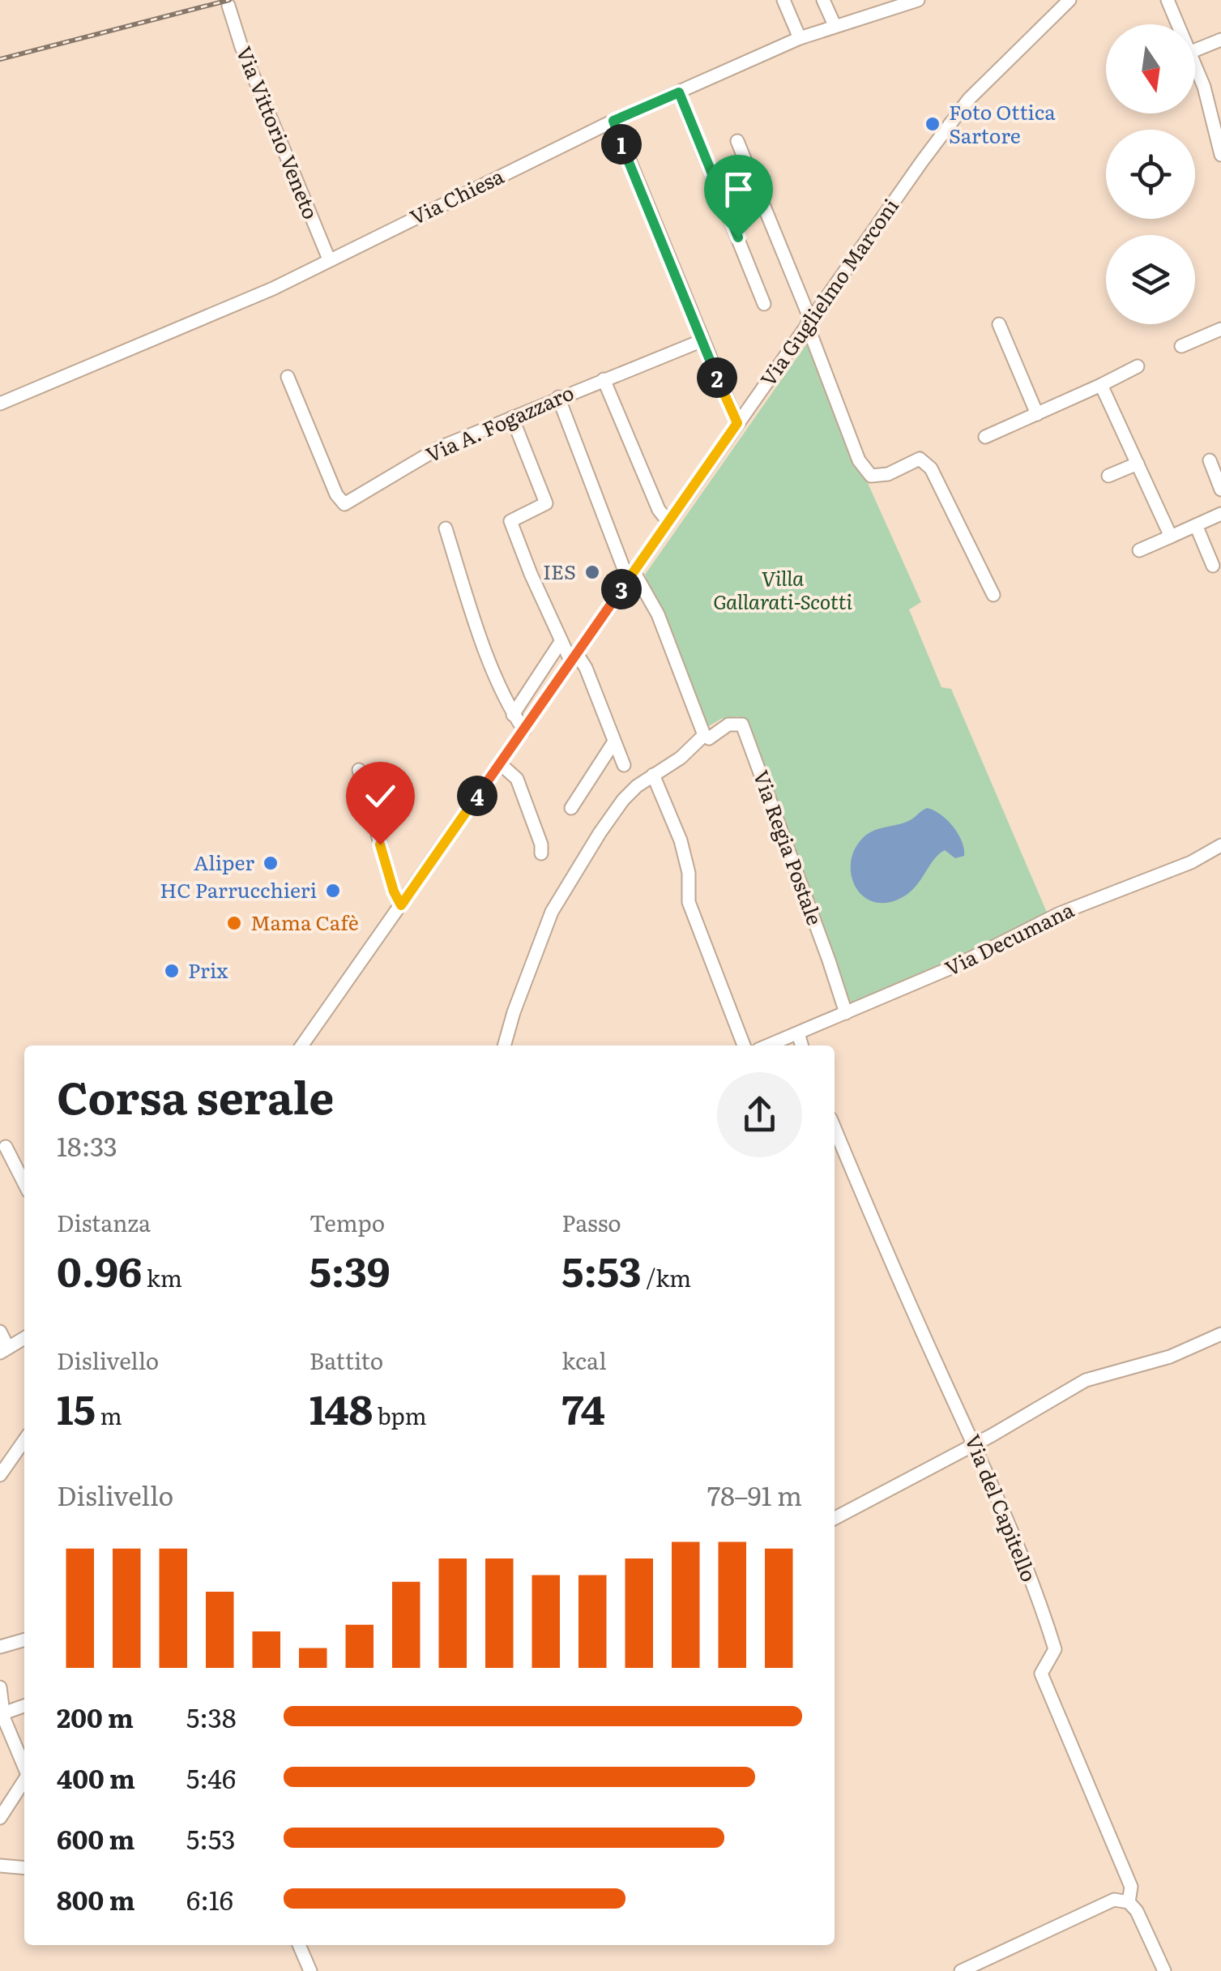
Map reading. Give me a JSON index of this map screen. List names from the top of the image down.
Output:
{
  "streets": {
    "street": [
      "Via Vittorio Veneto",
      "Via Chiesa",
      "Via Guglielmo Marconi",
      "Via A. Fogazzaro",
      "Via Regia Postale",
      "Via Decumana",
      "Via del Capitello"
    ]
  },
  "crossings": [
    ["Via Vittorio Veneto", "Via Chiesa"],
    ["Via Regia Postale", "Via Decumana"]
  ],
  "parks": ["Villa Gallarati-Scotti"],
  "places": [
    "Foto Ottica Sartore",
    "IES",
    "Aliper",
    "HC Parrucchieri",
    "Mama Cafè",
    "Prix"
  ],
  "north": "bottom",
  "page": {
    "pins": [
      "1",
      "2",
      "3",
      "4"
    ],
    "heading": ["Corsa serale", "18:33"],
    "stats": [
      ["Distanza", "0.96 km"],
      ["Tempo", "5:39"],
      ["Passo", "5:53 /km"],
      ["Dislivello", "15 m"],
      ["Battito", "148 bpm"],
      ["kcal", "74"]
    ],
    "chart": ["Dislivello", "78–91 m"],
    "list": [
      {
        "name": "200 m",
        "note": "5:38"
      },
      {
        "name": "400 m",
        "note": "5:46"
      },
      {
        "name": "600 m",
        "note": "5:53"
      },
      {
        "name": "800 m",
        "note": "6:16"
      }
    ]
  }
}
